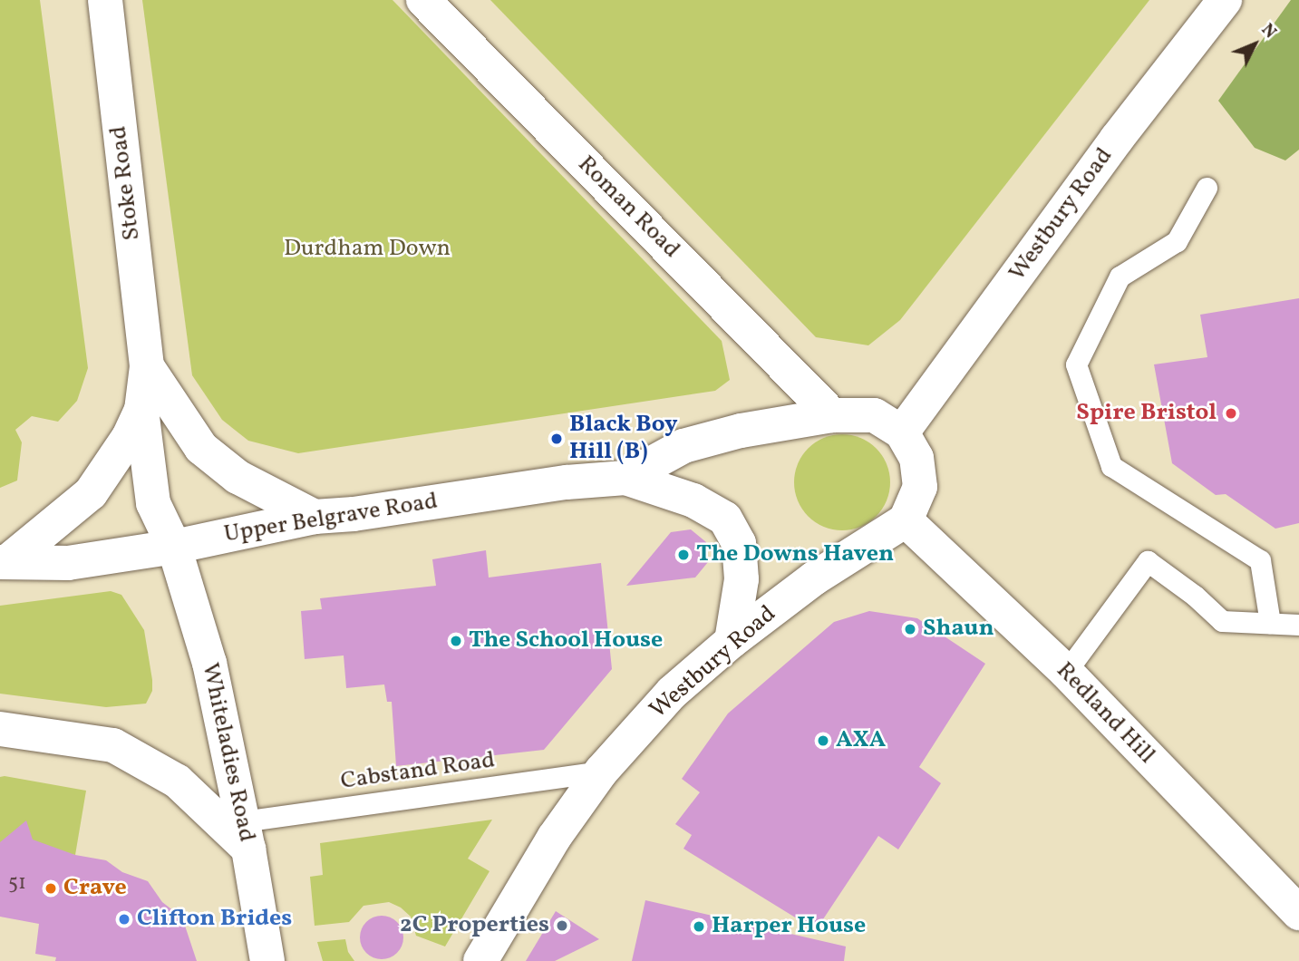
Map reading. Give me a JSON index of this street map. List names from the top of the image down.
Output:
{
  "streets": {
    "main road": [
      "Stoke Road",
      "Roman Road",
      "Westbury Road",
      "Upper Belgrave Road",
      "Redland Hill",
      "Whiteladies Road"
    ],
    "lane": ["Cabstand Road"]
  },
  "crossings": [
    ["Stoke Road", "Upper Belgrave Road"],
    ["Stoke Road", "Whiteladies Road"],
    ["Roman Road", "Upper Belgrave Road"],
    ["Westbury Road", "Upper Belgrave Road"],
    ["Westbury Road", "Redland Hill"],
    ["Westbury Road", "Cabstand Road"],
    ["Upper Belgrave Road", "Whiteladies Road"],
    ["Whiteladies Road", "Cabstand Road"]
  ],
  "parks": ["Durdham Down"],
  "places": [
    "Spire Bristol",
    "Black Boy Hill (B)",
    "The Downs Haven",
    "Shaun",
    "The School House",
    "AXA",
    "Crave",
    "Clifton Brides",
    "2C Properties",
    "Harper House"
  ],
  "house_numbers": ["51"],
  "north": "top right"
}
